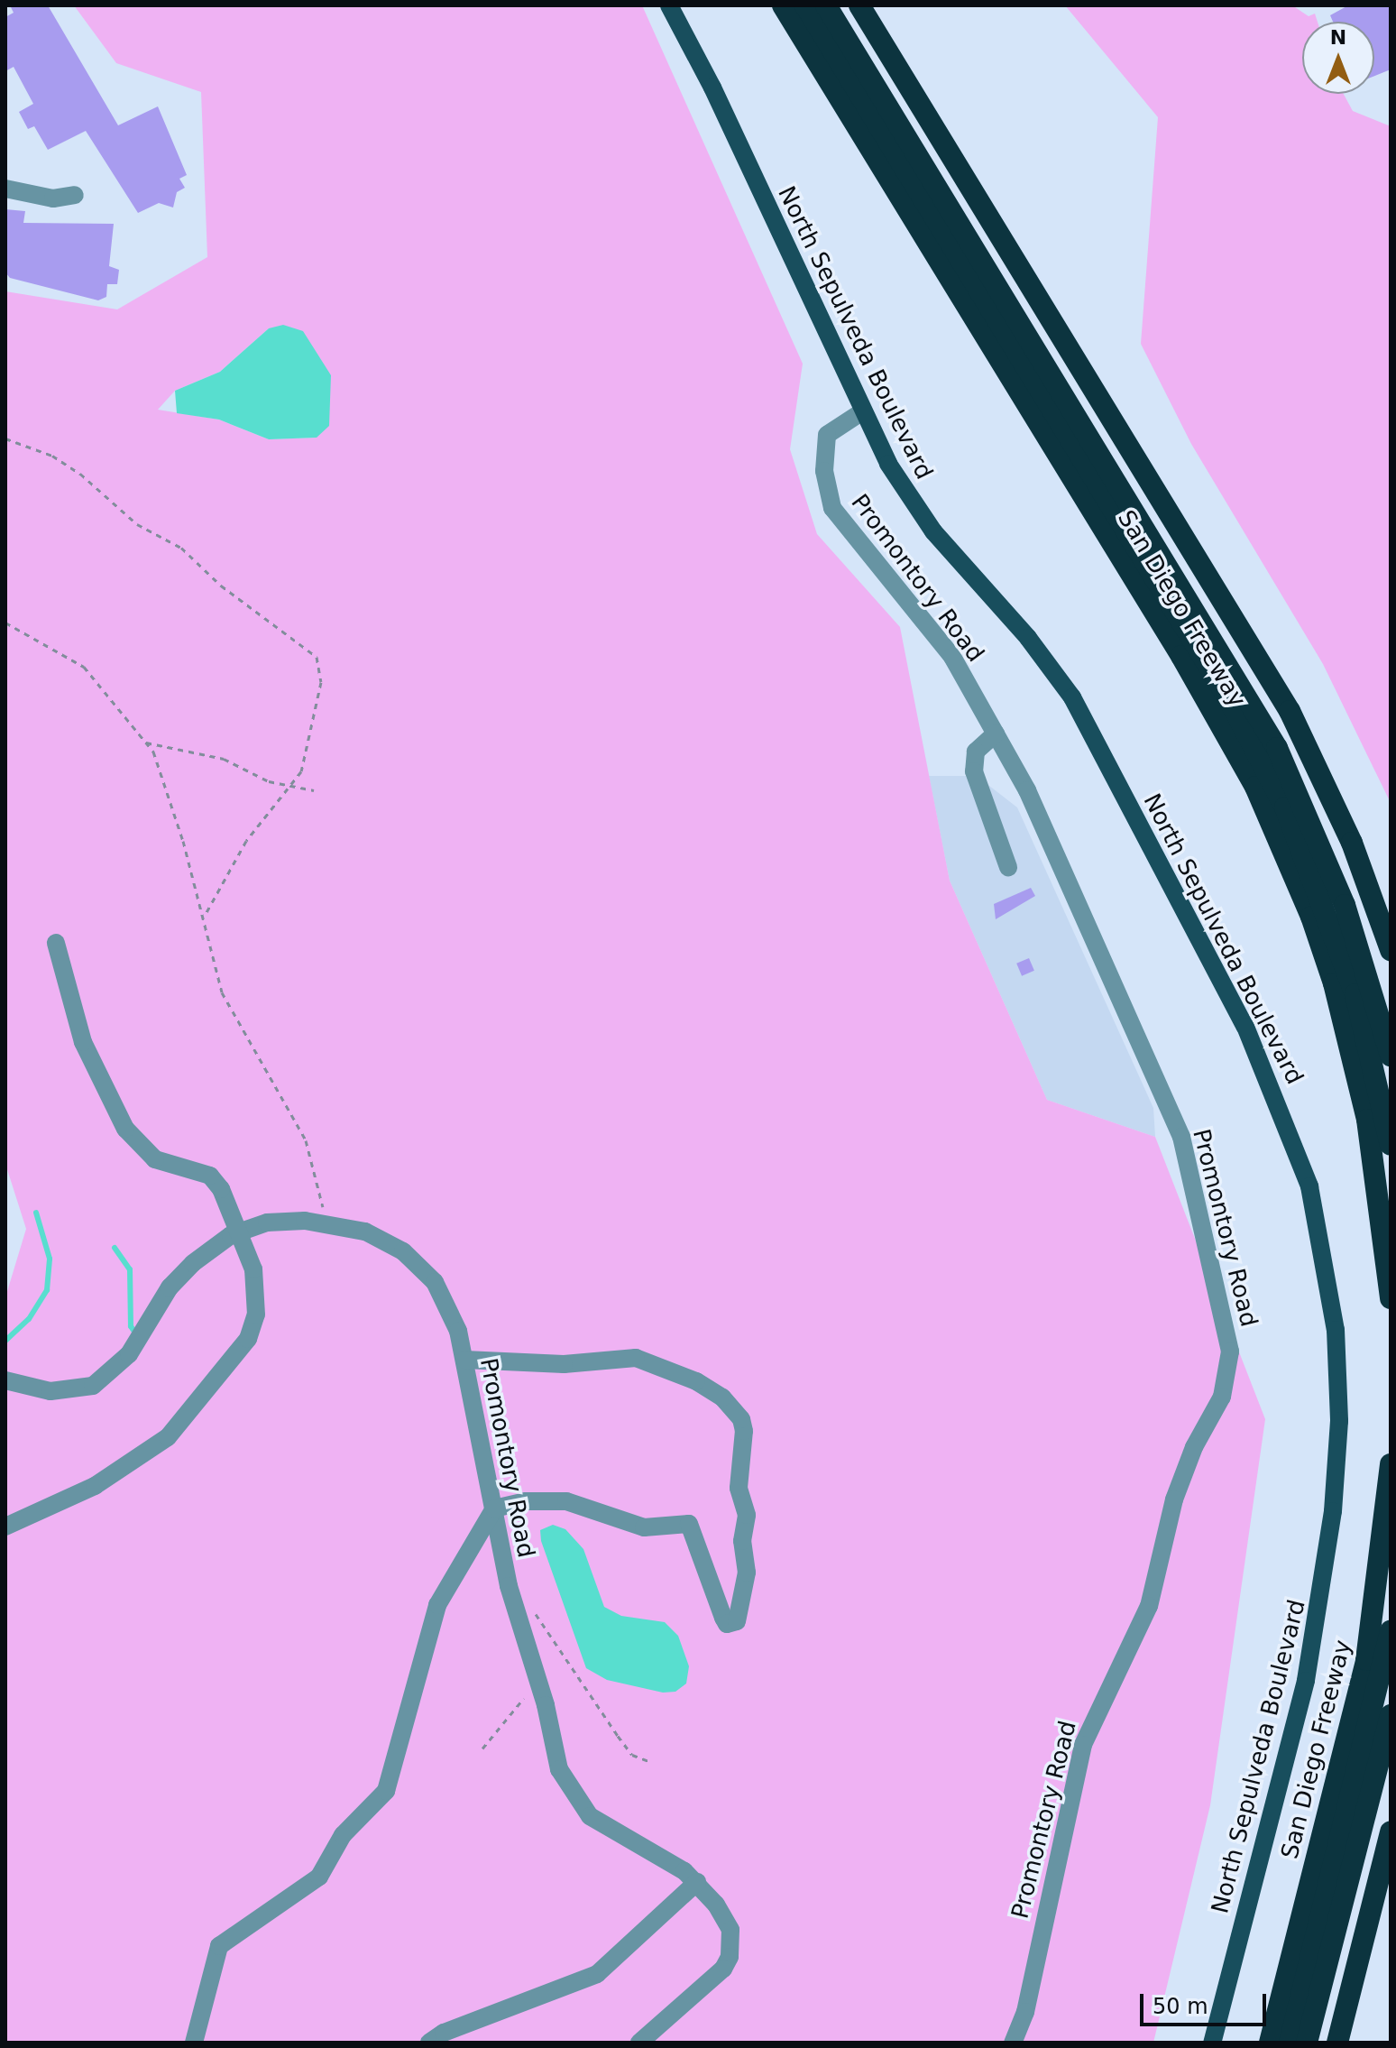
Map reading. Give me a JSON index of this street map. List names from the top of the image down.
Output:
{
  "streets": {
    "highway": ["San Diego Freeway"],
    "main road": ["North Sepulveda Boulevard"],
    "street": ["Promontory Road"]
  },
  "crossings": [
    ["North Sepulveda Boulevard", "Promontory Road"]
  ],
  "scale_bar": "50 m",
  "north": "top"
}
